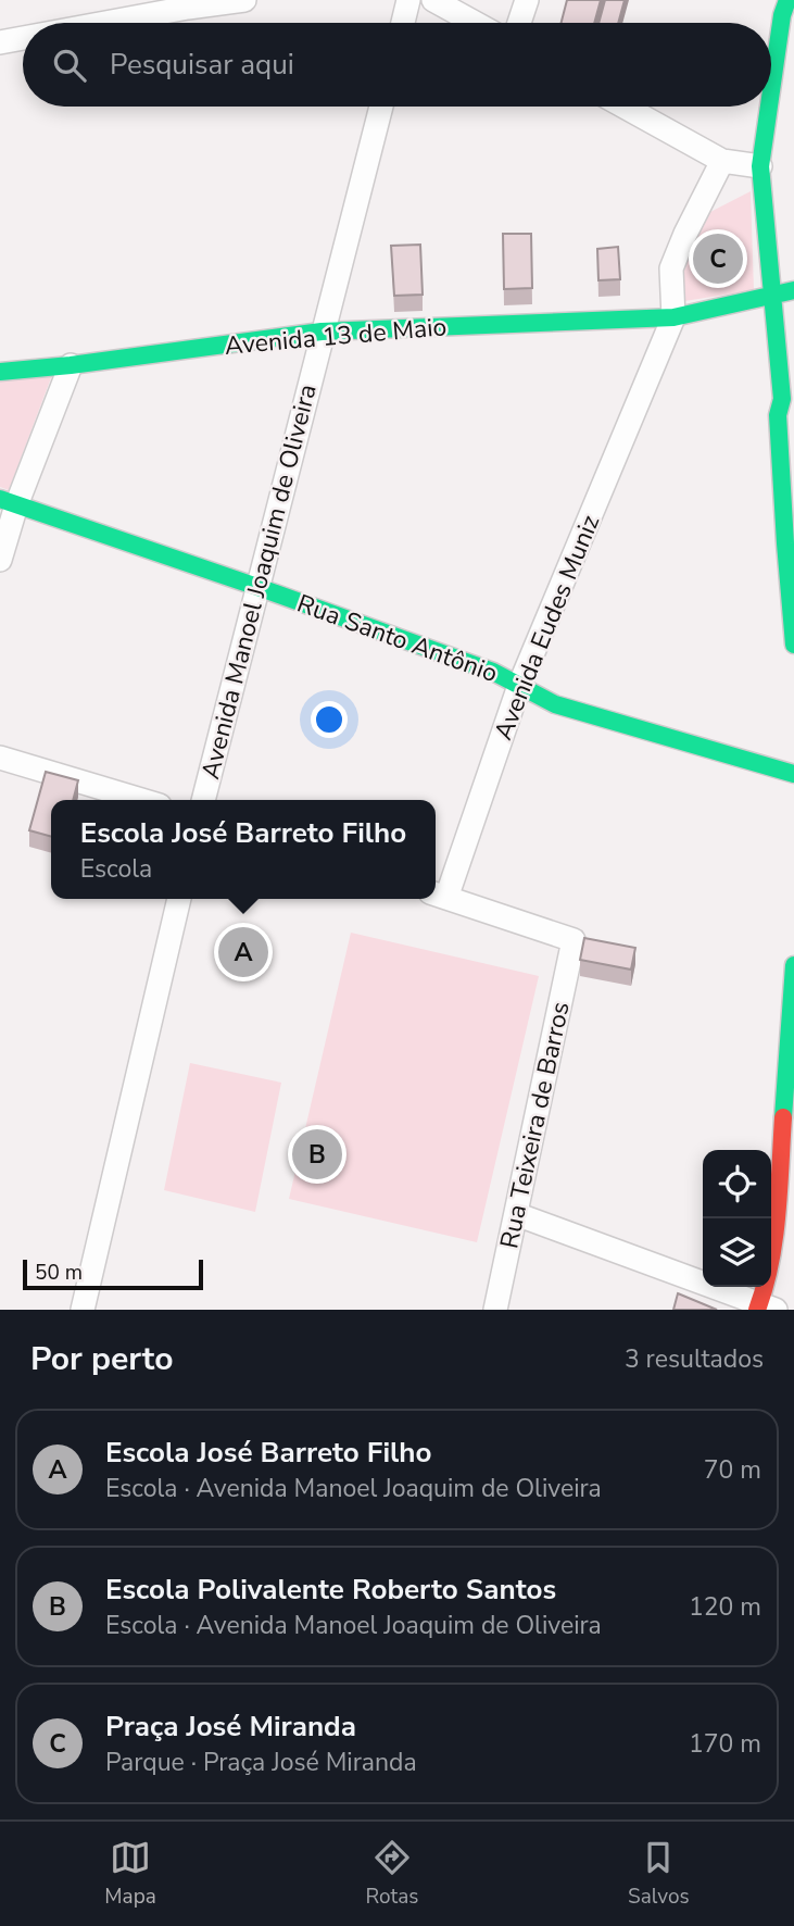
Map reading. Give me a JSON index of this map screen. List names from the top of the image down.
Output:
{
  "streets": {
    "street": [
      "Avenida 13 de Maio",
      "Avenida Manoel Joaquim de Oliveira",
      "Avenida Eudes Muniz",
      "Rua Santo Antônio",
      "Rua Teixeira de Barros"
    ]
  },
  "crossings": [
    ["Avenida 13 de Maio", "Avenida Manoel Joaquim de Oliveira"],
    ["Avenida 13 de Maio", "Avenida Eudes Muniz"],
    ["Avenida Manoel Joaquim de Oliveira", "Rua Santo Antônio"],
    ["Avenida Eudes Muniz", "Rua Santo Antônio"],
    ["Avenida Eudes Muniz", "Rua Teixeira de Barros"]
  ],
  "scale_bar": "50 m",
  "page": {
    "search": "Pesquisar aqui",
    "pins": ["C", "A", "B"],
    "popup": ["Escola José Barreto Filho", "Escola"],
    "scale": "50 m",
    "heading": ["Por perto", "3 resultados"],
    "list": [
      {
        "mark": "A",
        "name": "Escola José Barreto Filho",
        "note": "Escola · Avenida Manoel Joaquim de Oliveira",
        "value": "70 m"
      },
      {
        "mark": "B",
        "name": "Escola Polivalente Roberto Santos",
        "note": "Escola · Avenida Manoel Joaquim de Oliveira",
        "value": "120 m"
      },
      {
        "mark": "C",
        "name": "Praça José Miranda",
        "note": "Parque · Praça José Miranda",
        "value": "170 m"
      }
    ],
    "nav": ["Mapa", "Rotas", "Salvos"]
  }
}
